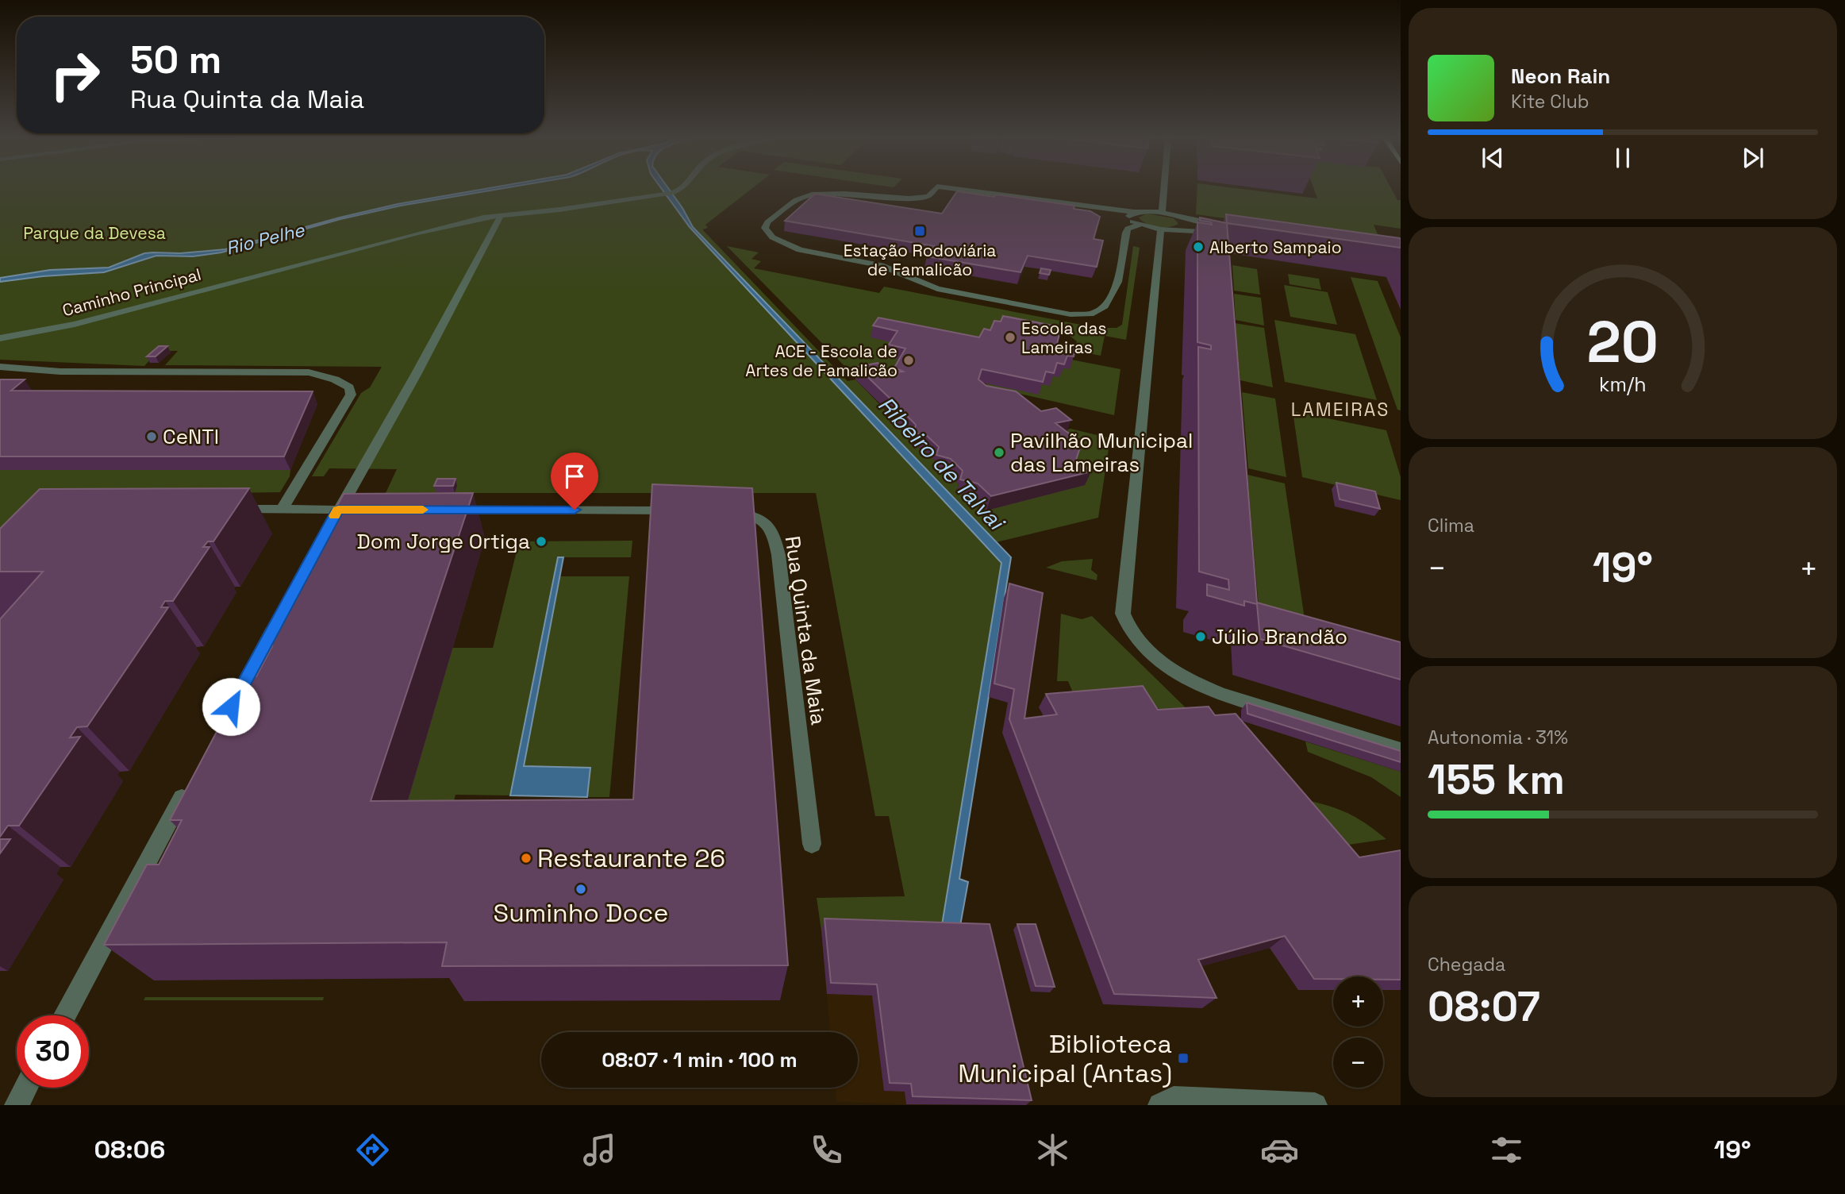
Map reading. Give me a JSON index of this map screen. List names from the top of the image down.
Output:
{
  "streets": {
    "street": ["Caminho Principal", "Rua Quinta da Maia"]
  },
  "districts": ["LAMEIRAS"],
  "water": ["Rio Pelhe", "Ribeiro de Talvai"],
  "parks": ["Parque da Devesa"],
  "places": {
    "transit": ["Estação Rodoviária de Famalicão", "Biblioteca Municipal (Antas)"],
    "other": [
      "Alberto Sampaio",
      "Escola das Lameiras",
      "ACE - Escola de Artes de Famalicão",
      "CeNTI",
      "Pavilhão Municipal das Lameiras",
      "Dom Jorge Ortiga",
      "Júlio Brandão",
      "Restaurante 26",
      "Suminho Doce"
    ]
  },
  "page": {
    "turn": ["50 m", "Rua Quinta da Maia"],
    "song": ["Neon Rain", "Kite Club"],
    "tile": [
      "Clima",
      ["Autonomia · 31%", "155 km"],
      ["Chegada", "08:07"]
    ],
    "heat": ["−", "19°", "+"],
    "map_buttons": ["+", "−"],
    "limit": "30",
    "trip": "08:07 · 1 min · 100 m",
    "tabs": ["08:06", "19°"],
    "gauge": ["20", "km/h"]
  }
}
